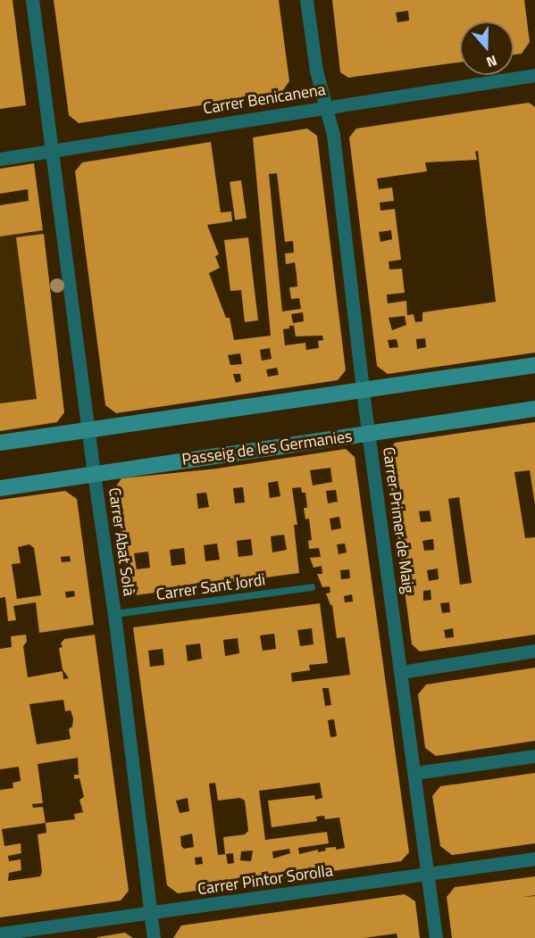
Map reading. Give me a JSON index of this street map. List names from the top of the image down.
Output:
{
  "streets": {
    "street": [
      "Carrer Benicanena",
      "Passeig de les Germanies",
      "Carrer Primer de Maig",
      "Carrer Abat Solà",
      "Carrer Pintor Sorolla"
    ],
    "lane": ["Carrer Sant Jordi"]
  },
  "crossings": [
    ["Carrer Benicanena", "Carrer Primer de Maig"],
    ["Carrer Benicanena", "Carrer Abat Solà"],
    ["Passeig de les Germanies", "Carrer Primer de Maig"],
    ["Passeig de les Germanies", "Carrer Abat Solà"],
    ["Carrer Primer de Maig", "Carrer Pintor Sorolla"],
    ["Carrer Abat Solà", "Carrer Sant Jordi"],
    ["Carrer Abat Solà", "Carrer Pintor Sorolla"]
  ],
  "north": "bottom"
}
